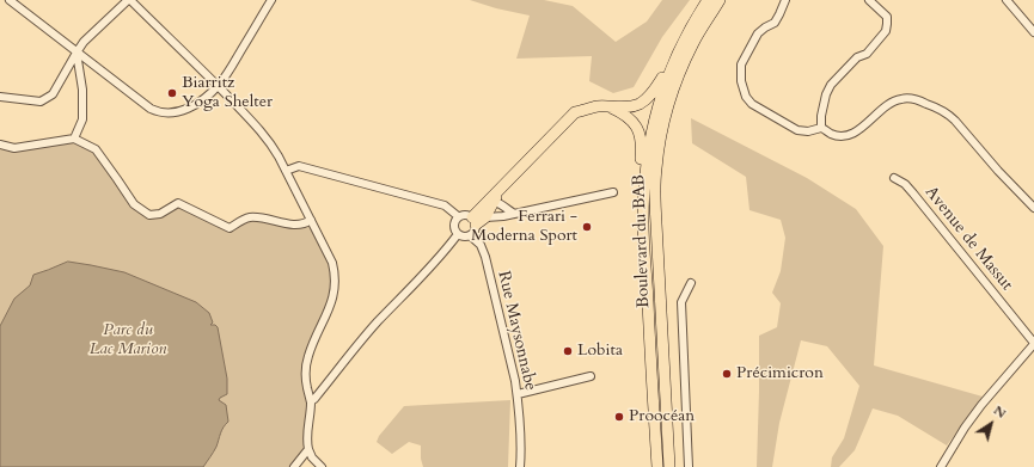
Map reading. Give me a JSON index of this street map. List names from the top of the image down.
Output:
{
  "streets": {
    "main road": ["Boulevard du BAB"],
    "street": ["Avenue de Massut", "Rue Maysonnabe"]
  },
  "parks": ["Parc du Lac Marion"],
  "places": [
    "Biarritz Yoga Shelter",
    "Ferrari - Moderna Sport",
    "Lobita",
    "Précimicron",
    "Proocéan"
  ],
  "north": "top right"
}
